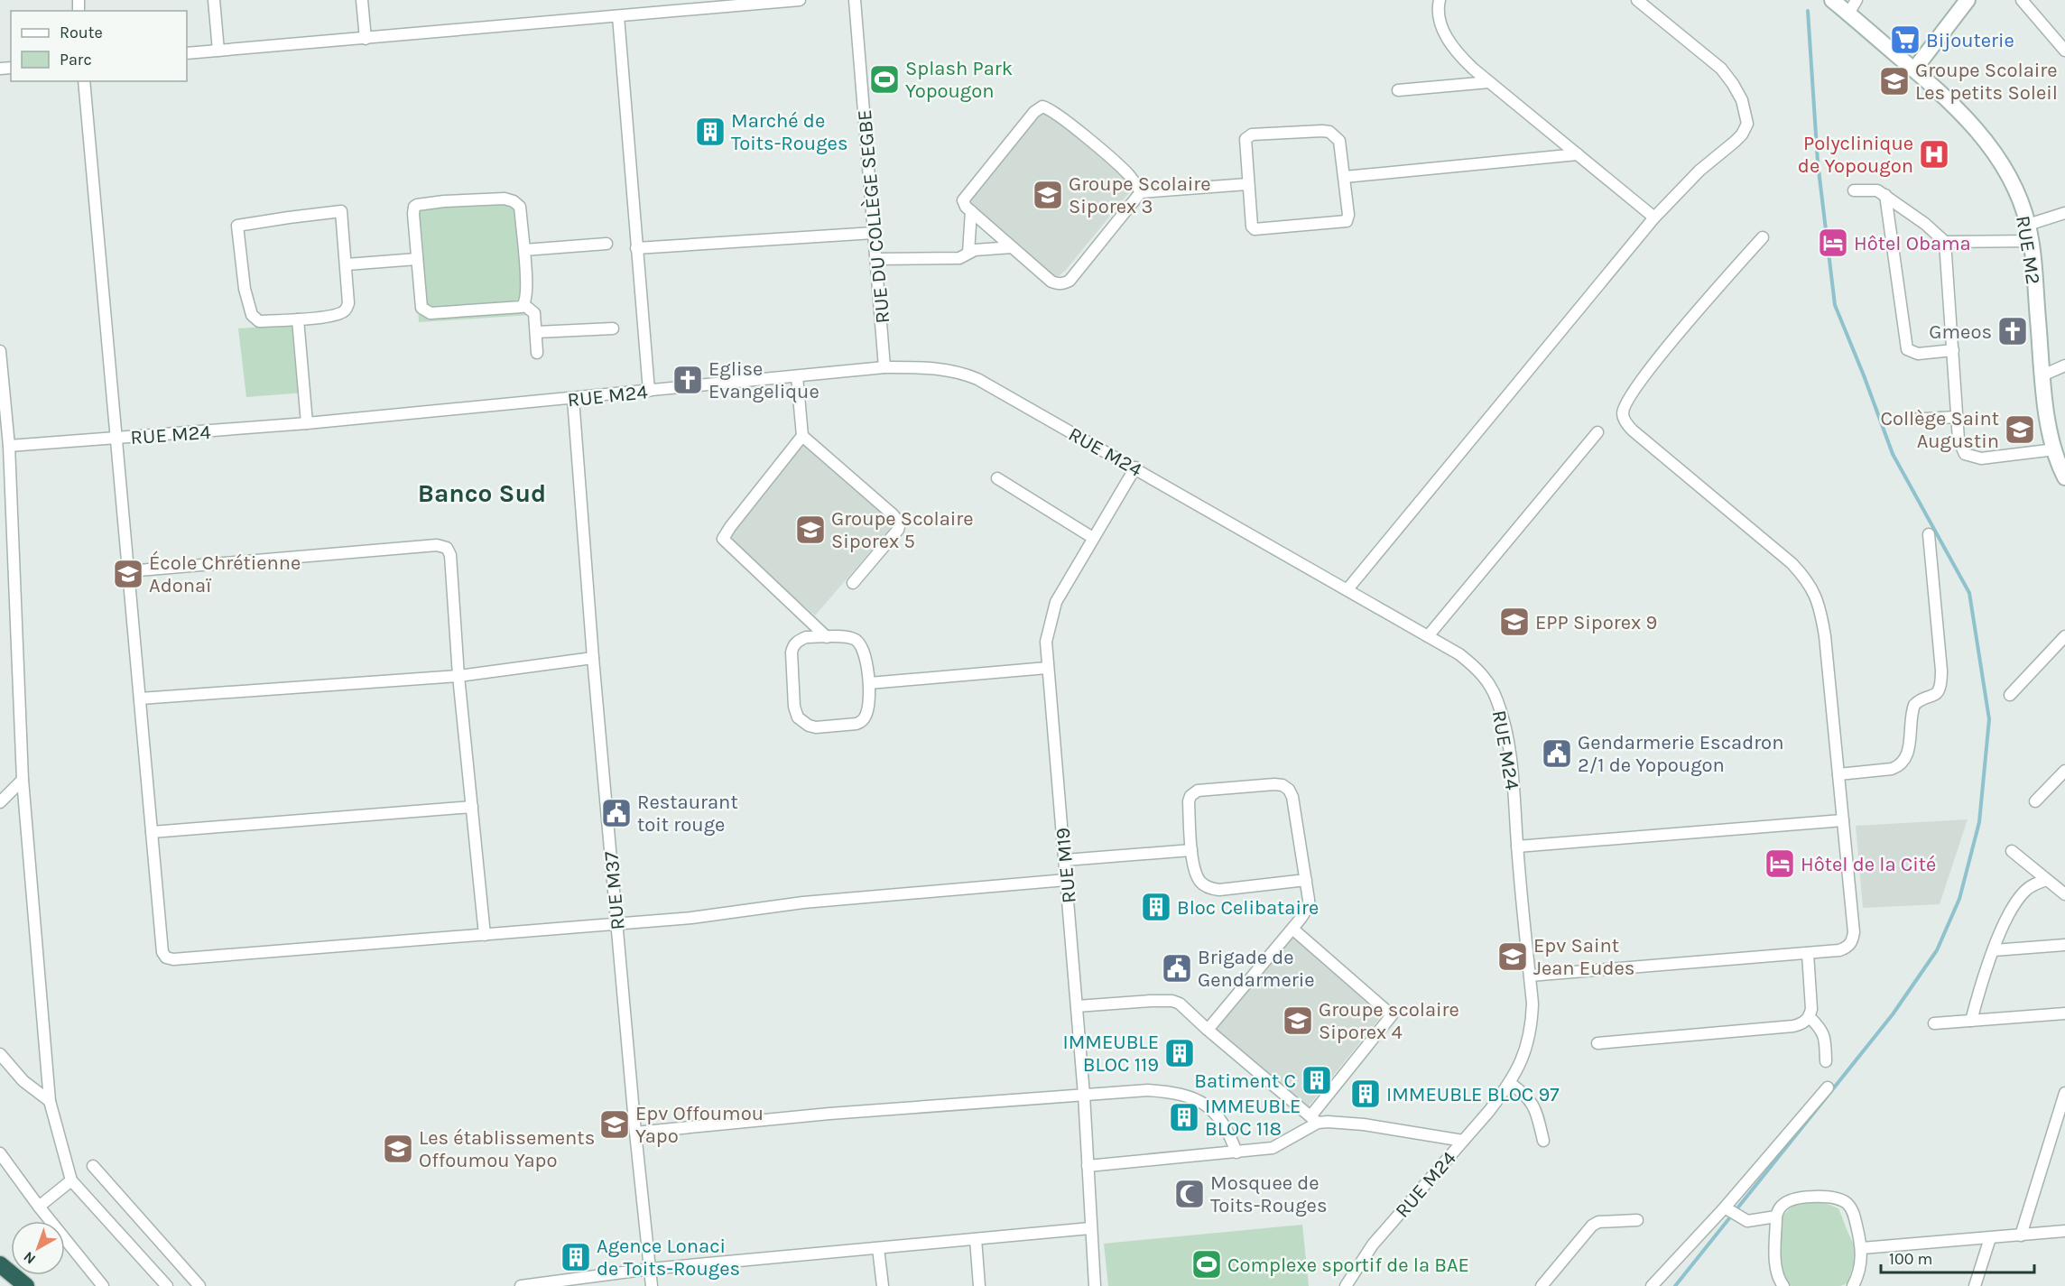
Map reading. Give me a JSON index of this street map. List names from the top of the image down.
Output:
{
  "streets": {
    "street": [
      "RUE DU COLLÈGE SEGBE",
      "RUE M2",
      "RUE M24",
      "RUE M19",
      "RUE M37"
    ]
  },
  "crossings": [
    ["RUE DU COLLÈGE SEGBE", "RUE M24"],
    ["RUE M24", "RUE M19"],
    ["RUE M24", "RUE M37"]
  ],
  "districts": ["Banco Sud"],
  "places": {
    "supermarket": ["Bijouterie"],
    "sports": ["Splash Park Yopougon", "Complexe sportif de la BAE"],
    "school or university": [
      "Groupe Scolaire Les petits Soleil",
      "Groupe Scolaire Siporex 3",
      "Collège Saint Augustin",
      "Groupe Scolaire Siporex 5",
      "École Chrétienne Adonaï",
      "EPP Siporex 9",
      "Epv Saint Jean Eudes",
      "Groupe scolaire Siporex 4",
      "Epv Offoumou Yapo",
      "Les établissements Offoumou Yapo"
    ],
    "building": [
      "Marché de Toits-Rouges",
      "Bloc Celibataire",
      "IMMEUBLE BLOC 119",
      "Batiment C",
      "IMMEUBLE BLOC 97",
      "IMMEUBLE BLOC 118",
      "Agence Lonaci de Toits-Rouges"
    ],
    "hospital": ["Polyclinique de Yopougon"],
    "hotel": ["Hôtel Obama", "Hôtel de la Cité"],
    "church": ["Gmeos", "Eglise Evangelique"],
    "public building": ["Gendarmerie Escadron 2/1 de Yopougon", "Restaurant toit rouge", "Brigade de Gendarmerie"],
    "mosque": ["Mosquee de Toits-Rouges"]
  },
  "legend": ["Route", "Parc"],
  "scale_bar": "100 m",
  "north": "bottom left"
}
